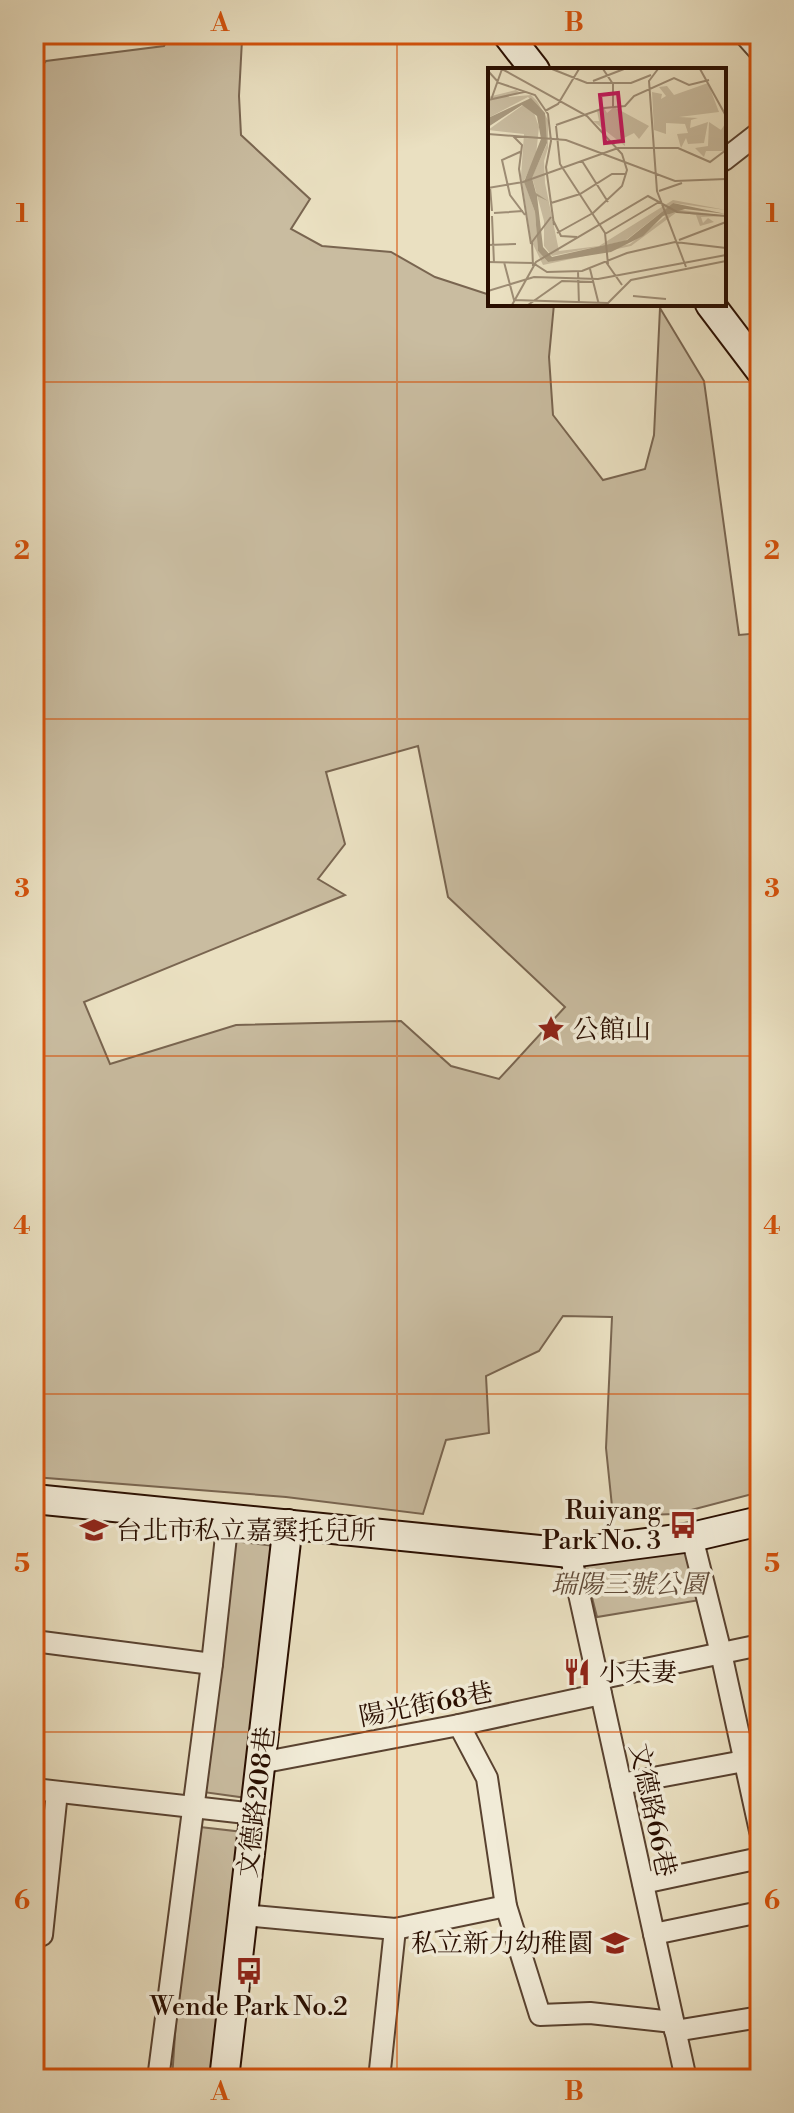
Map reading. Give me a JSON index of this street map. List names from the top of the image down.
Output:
{
  "streets": {
    "street": ["陽光街68巷", "文德路208巷", "文德路66巷"]
  },
  "crossings": [
    ["陽光街68巷", "文德路208巷"],
    ["陽光街68巷", "文德路66巷"]
  ],
  "parks": ["瑞陽三號公園"],
  "places": {
    "place": ["公館山"],
    "bus stop": ["Ruiyang Park No. 3", "Wende Park No.2"],
    "school or university": ["台北市私立嘉霙托兒所", "私立新力幼稚園"],
    "restaurant": ["小夫妻"]
  },
  "grid": {
    "columns": ["A", "B"],
    "rows": [
      "1",
      "2",
      "3",
      "4",
      "5",
      "6"
    ]
  }
}
